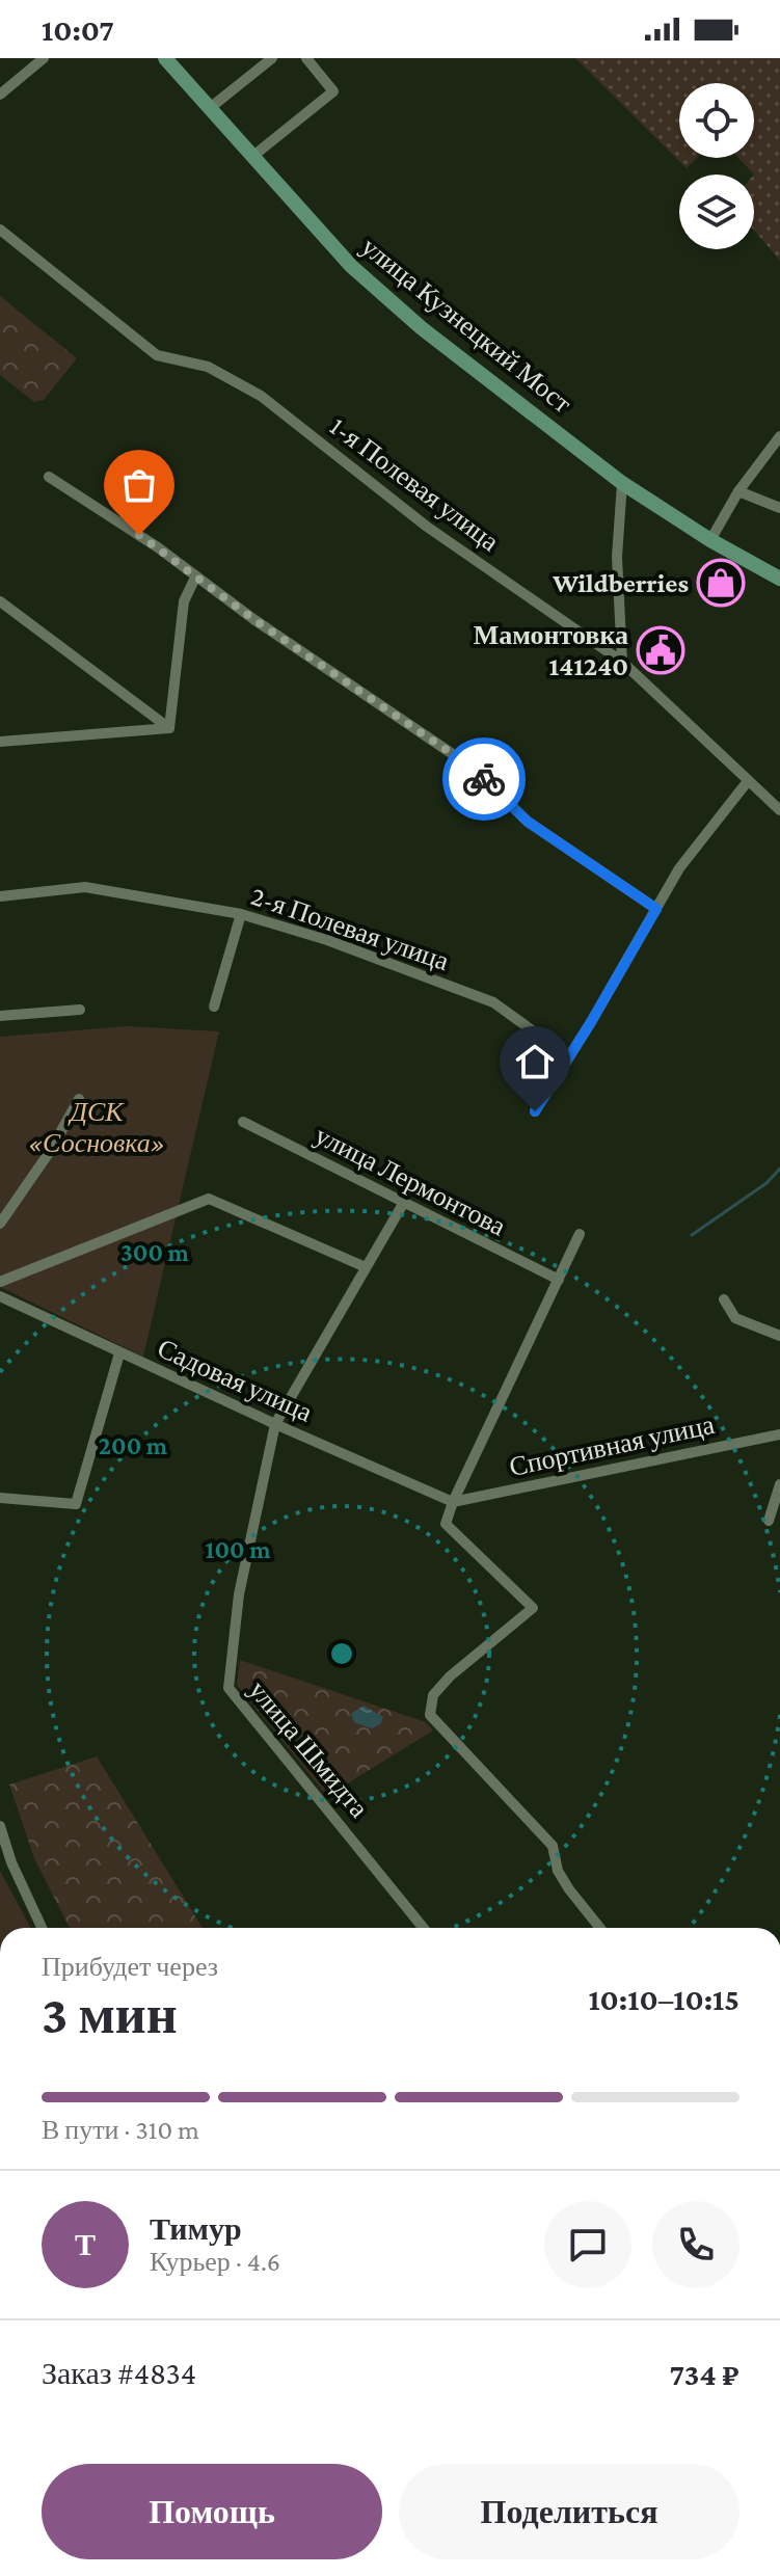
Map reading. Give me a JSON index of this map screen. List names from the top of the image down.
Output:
{
  "streets": {
    "street": [
      "улица Кузнецкий Мост",
      "1-я Полевая улица",
      "2-я Полевая улица",
      "улица Лермонтова",
      "Садовая улица",
      "Спортивная улица",
      "улица Шмидта"
    ]
  },
  "crossings": [
    ["улица Лермонтова", "улица Шмидта"],
    ["Садовая улица", "Спортивная улица"],
    ["Садовая улица", "улица Шмидта"]
  ],
  "parks": ["ДСК «Сосновка»"],
  "places": {
    "shop": ["Wildberries"],
    "public building": ["Мамонтовка 141240"]
  },
  "page": {
    "status": "10:07",
    "heading": ["3 мин", "Прибудет через", "10:10–10:15"],
    "panel": [
      "Тимур",
      "Курьер · 4.6",
      "Заказ #4834",
      "734 ₽"
    ],
    "bar": "В пути · 310 m",
    "round": "Т",
    "buttons": ["Помощь", "Поделиться"]
  },
  "rings": ["300 m", "200 m", "100 m"]
}
